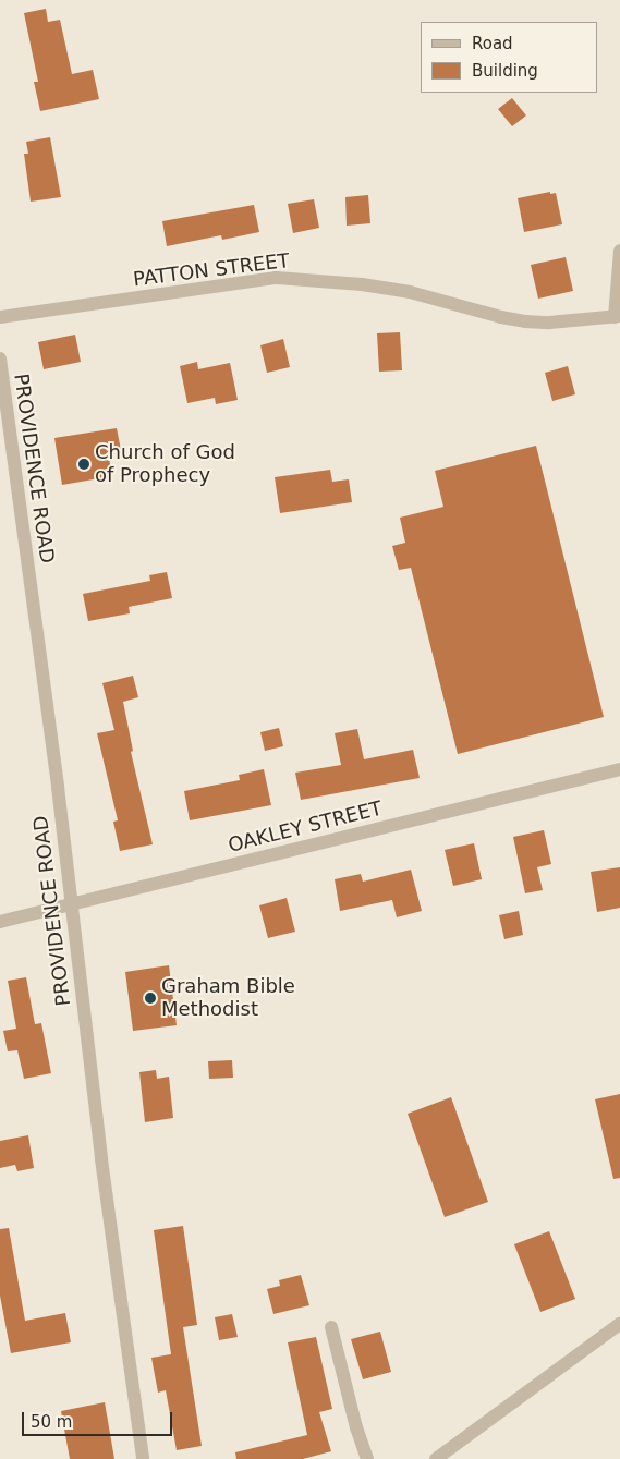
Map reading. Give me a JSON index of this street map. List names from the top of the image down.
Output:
{
  "streets": {
    "street": ["PATTON STREET", "PROVIDENCE ROAD", "OAKLEY STREET"]
  },
  "crossings": [
    ["PROVIDENCE ROAD", "OAKLEY STREET"]
  ],
  "places": ["Church of God of Prophecy", "Graham Bible Methodist"],
  "legend": ["Road", "Building"],
  "scale_bar": "50 m"
}
